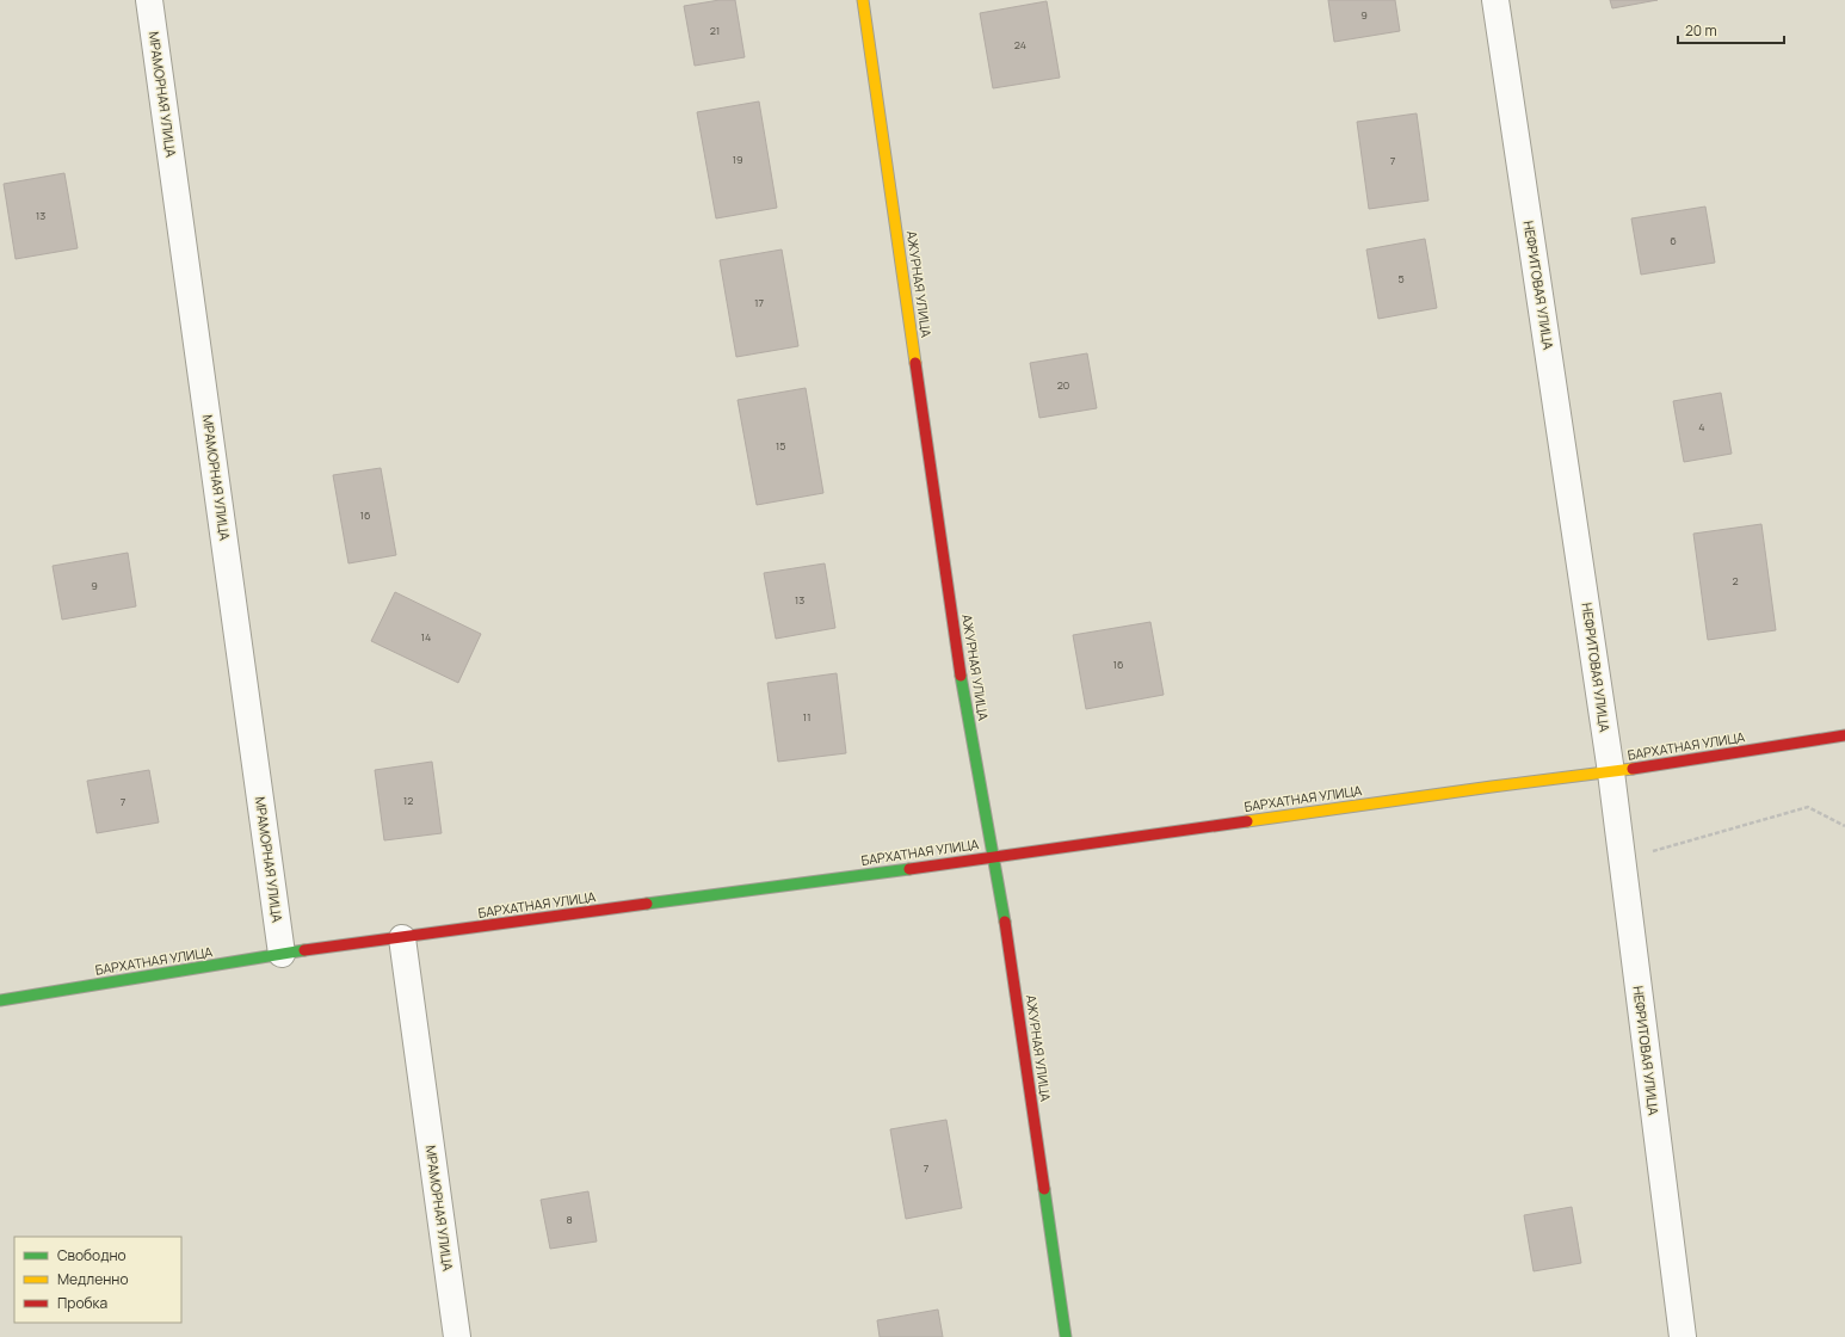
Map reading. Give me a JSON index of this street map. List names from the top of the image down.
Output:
{
  "streets": {
    "street": [
      "МРАМОРНАЯ УЛИЦА",
      "АЖУРНАЯ УЛИЦА",
      "НЕФРИТОВАЯ УЛИЦА",
      "БАРХАТНАЯ УЛИЦА"
    ]
  },
  "crossings": [
    ["МРАМОРНАЯ УЛИЦА", "БАРХАТНАЯ УЛИЦА"],
    ["АЖУРНАЯ УЛИЦА", "БАРХАТНАЯ УЛИЦА"],
    ["НЕФРИТОВАЯ УЛИЦА", "БАРХАТНАЯ УЛИЦА"]
  ],
  "house_numbers": [
    "9",
    "21",
    "24",
    "19",
    "7",
    "13",
    "6",
    "5",
    "17",
    "20",
    "4",
    "15",
    "16",
    "2",
    "9",
    "13",
    "14",
    "16",
    "11",
    "12",
    "7",
    "7",
    "8"
  ],
  "legend": ["Свободно", "Медленно", "Пробка"],
  "scale_bar": "20 m"
}
